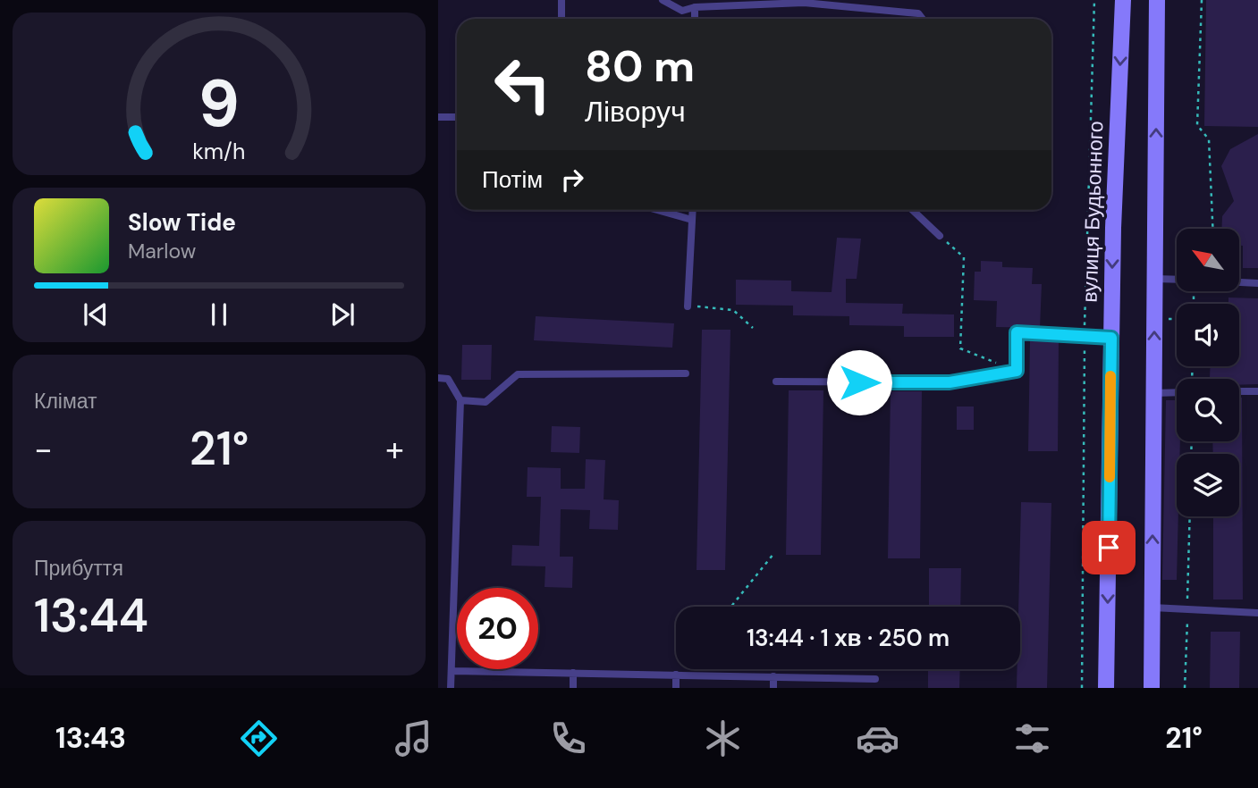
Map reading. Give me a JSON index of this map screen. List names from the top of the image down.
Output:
{
  "streets": {
    "main road": ["вулиця Будьонного"]
  },
  "north": "top left",
  "page": {
    "turn": ["80 m", "Ліворуч"],
    "then": "Потім",
    "song": ["Slow Tide", "Marlow"],
    "tile": [
      "Клімат",
      ["Прибуття", "13:44"]
    ],
    "heat": ["−", "21°", "+"],
    "limit": "20",
    "trip": "13:44 · 1 хв · 250 m",
    "tabs": ["13:43", "21°"],
    "gauge": ["9", "km/h"]
  }
}
